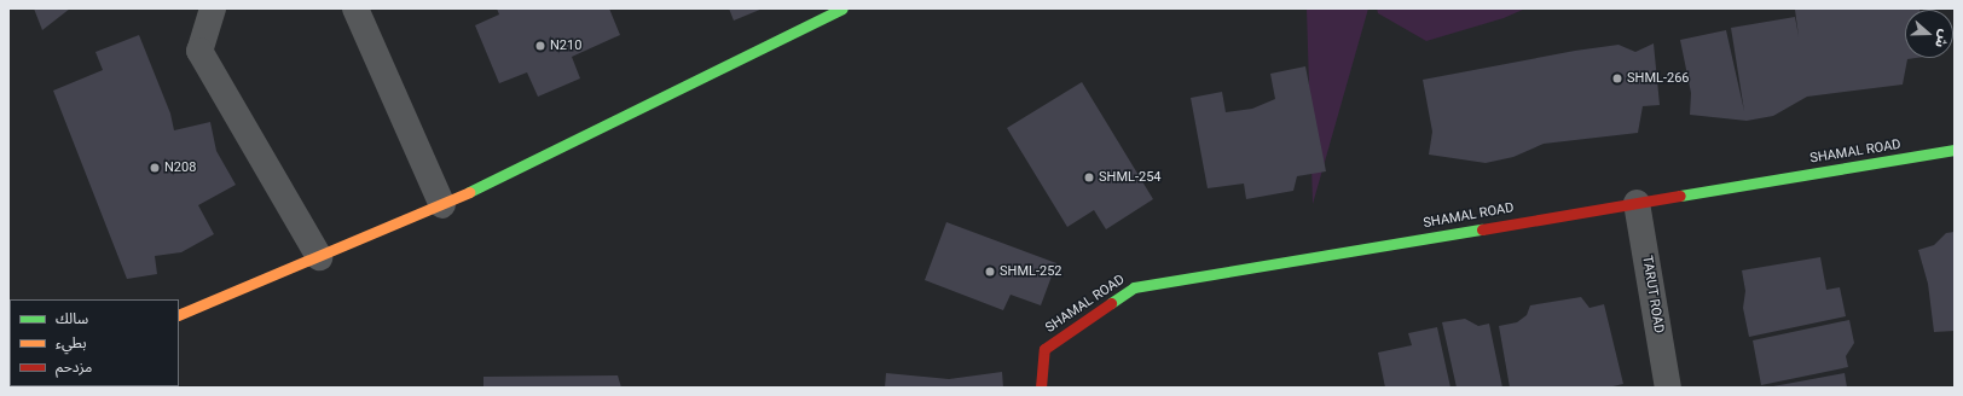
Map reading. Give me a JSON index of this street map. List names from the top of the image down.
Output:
{
  "streets": {
    "street": ["SHAMAL ROAD", "TARUT ROAD"]
  },
  "crossings": [
    ["SHAMAL ROAD", "TARUT ROAD"]
  ],
  "places": [
    "N210",
    "SHML-266",
    "N208",
    "SHML-254",
    "SHML-252"
  ],
  "legend": ["سالك", "بطيء", "مزدحم"],
  "north": "right"
}
